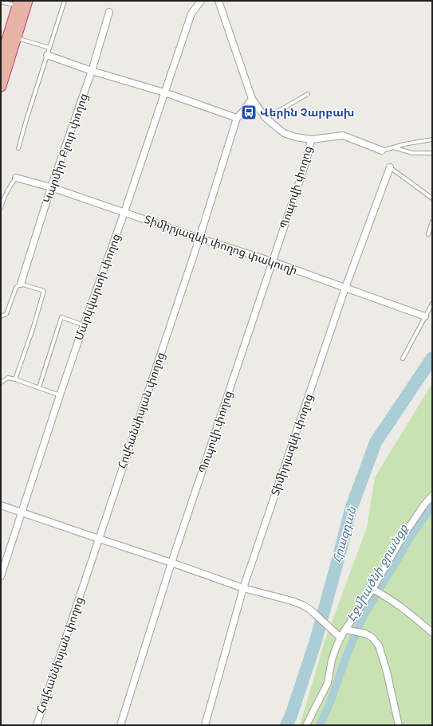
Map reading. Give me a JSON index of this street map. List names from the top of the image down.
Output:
{
  "streets": {
    "street": [
      "Կարմիր Բլուր փողոց",
      "Պոպովի փողոց",
      "Տիմիրյազևի փողոց փակուղի",
      "Մարկվարտի փողոց",
      "Հովհաննիսյան փողոց",
      "Տիմիրյազևի փողոց"
    ]
  },
  "crossings": [
    ["Կարմիր Բլուր փողոց", "Տիմիրյազևի փողոց փակուղի"],
    ["Պոպովի փողոց", "Տիմիրյազևի փողոց փակուղի"],
    ["Տիմիրյազևի փողոց փակուղի", "Մարկվարտի փողոց"],
    ["Տիմիրյազևի փողոց փակուղի", "Հովհաննիսյան փողոց"],
    ["Տիմիրյազևի փողոց փակուղի", "Տիմիրյազևի փողոց"]
  ],
  "water": ["Հրազդան", "Էջմիածնի ջրանցք"],
  "places": {
    "bus stop": ["Վերին Չարբախ"]
  }
}
